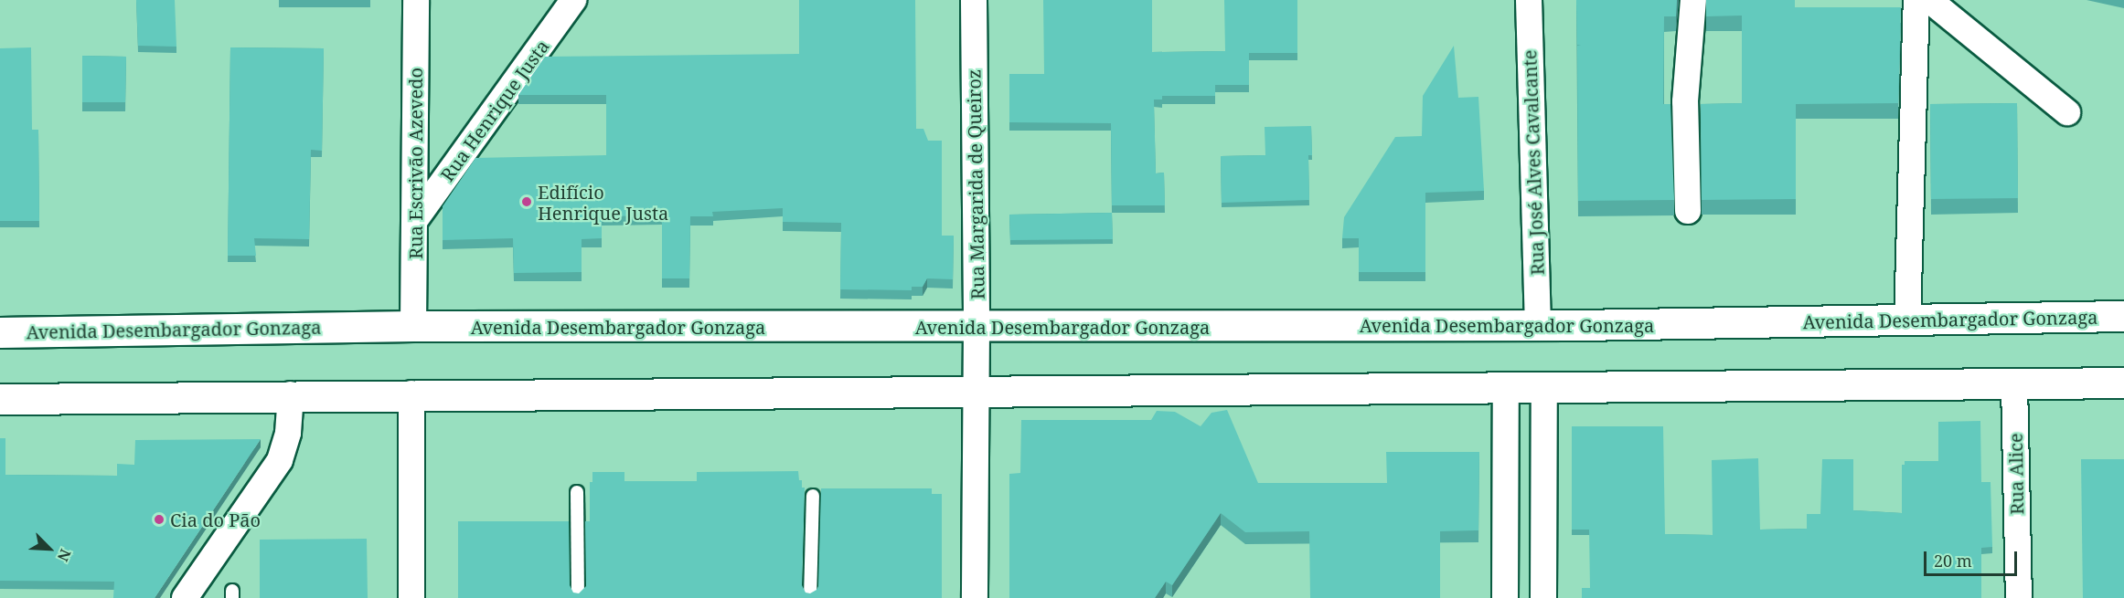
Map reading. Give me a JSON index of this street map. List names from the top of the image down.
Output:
{
  "streets": {
    "main road": ["Avenida Desembargador Gonzaga"],
    "street": [
      "Rua Henrique Justa",
      "Rua José Alves Cavalcante",
      "Rua Escrivão Azevedo",
      "Rua Margarida de Queiroz",
      "Rua Alice"
    ]
  },
  "crossings": [
    ["Rua Henrique Justa", "Rua Escrivão Azevedo"],
    ["Rua José Alves Cavalcante", "Avenida Desembargador Gonzaga"],
    ["Rua Escrivão Azevedo", "Avenida Desembargador Gonzaga"],
    ["Rua Margarida de Queiroz", "Avenida Desembargador Gonzaga"]
  ],
  "places": ["Edifício Henrique Justa", "Cia do Pão"],
  "scale_bar": "20 m",
  "north": "bottom right"
}
